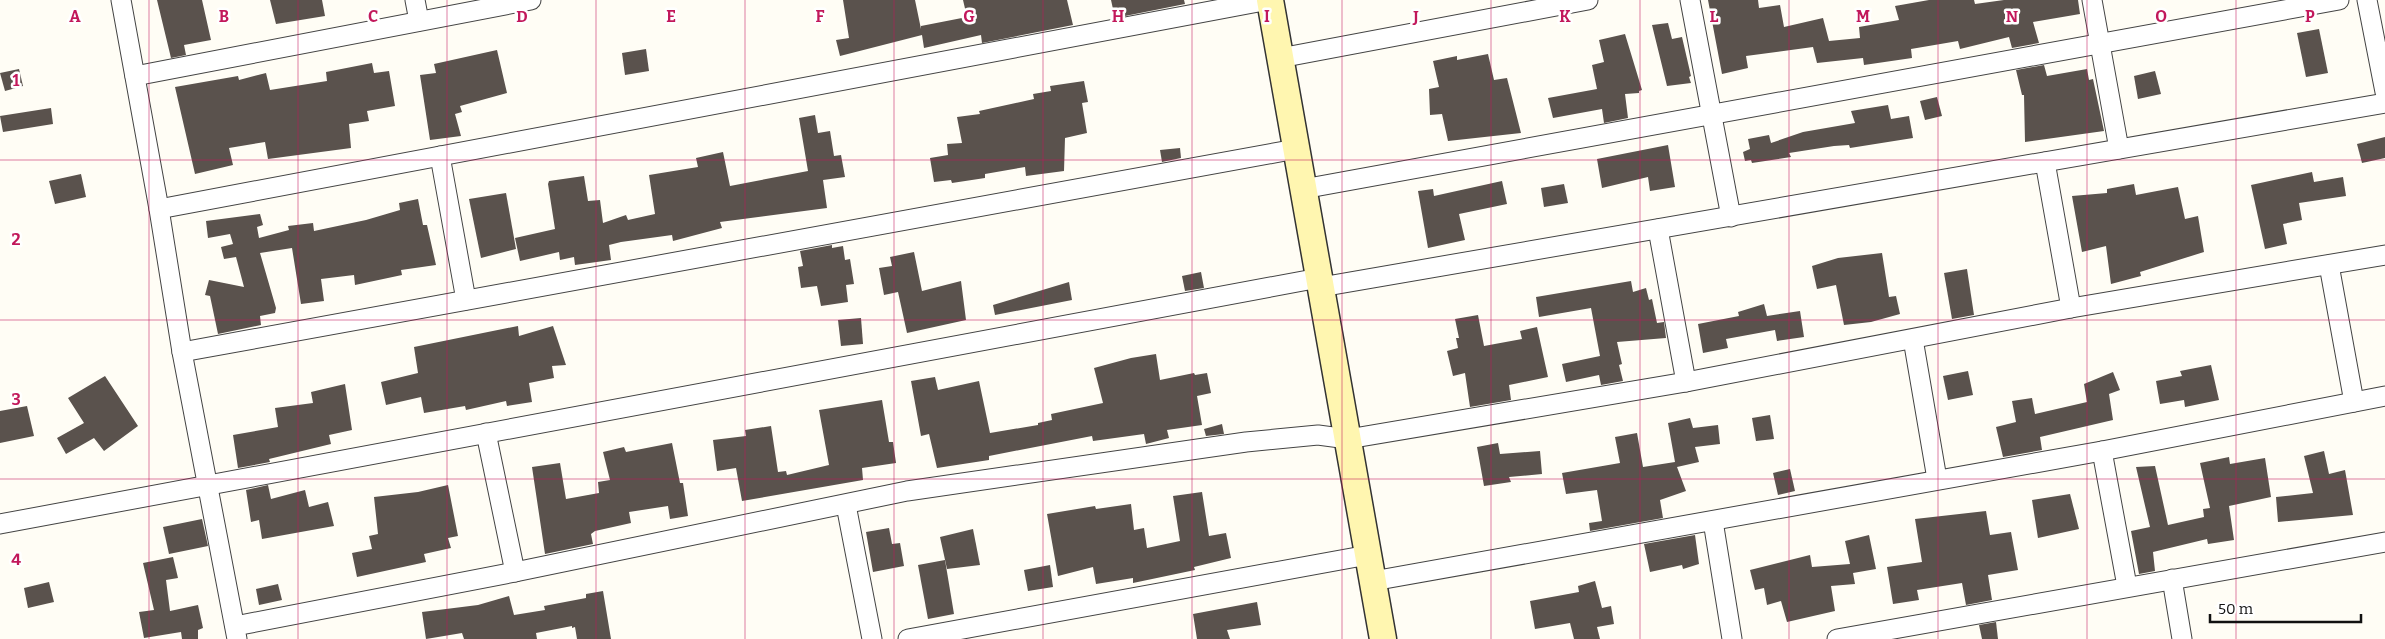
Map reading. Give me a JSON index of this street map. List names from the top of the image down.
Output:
{
  "scale_bar": "50 m",
  "grid": {
    "columns": [
      "A",
      "B",
      "C",
      "D",
      "E",
      "F",
      "G",
      "H",
      "I",
      "J",
      "K",
      "L",
      "M",
      "N",
      "O",
      "P"
    ],
    "rows": [
      "1",
      "2",
      "3",
      "4"
    ]
  }
}
